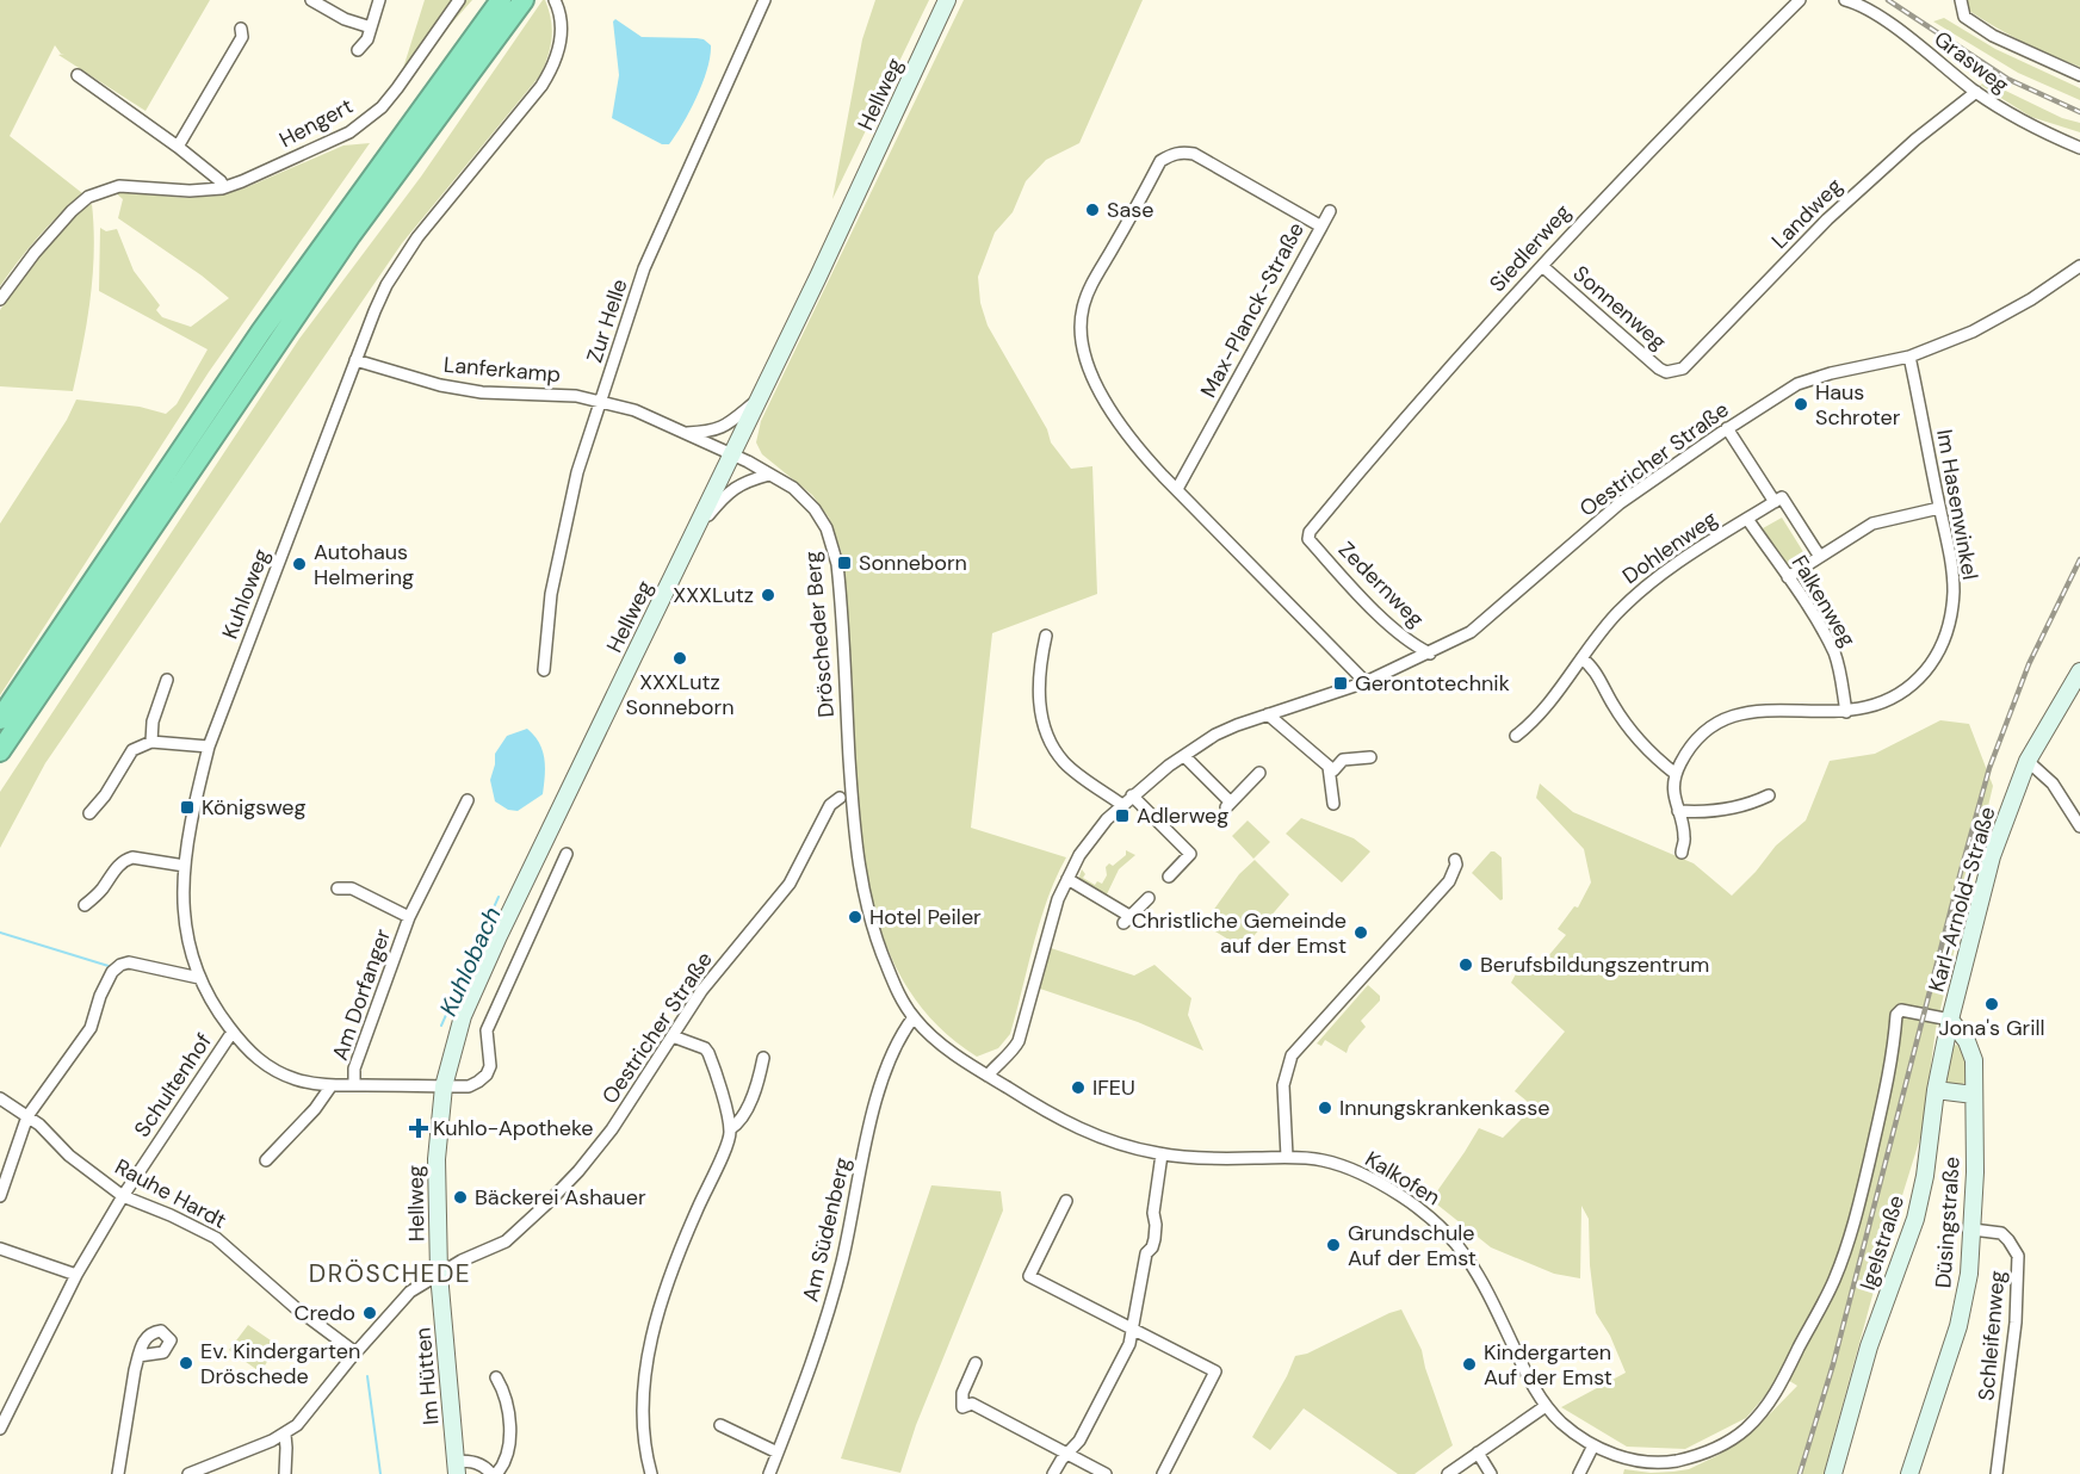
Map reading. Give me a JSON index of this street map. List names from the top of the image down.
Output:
{
  "streets": {
    "street": [
      "Grasweg",
      "Hellweg",
      "Hengert",
      "Landweg",
      "Siedlerweg",
      "Sonnenweg",
      "Max-Planck-Straße",
      "Zur Helle",
      "Lanferkamp",
      "Oestricher Straße",
      "Im Hasenwinkel",
      "Dohlenweg",
      "Zedernweg",
      "Kuhloweg",
      "Falkenweg",
      "Dröscheder Berg",
      "Karl-Arnold-Straße",
      "Am Dorfanger",
      "Schultenhof",
      "Kalkofen",
      "Rauhe Hardt",
      "Düsingstraße",
      "Am Südenberg",
      "Igelstraße",
      "Schleifenweg",
      "Im Hütten"
    ]
  },
  "crossings": [
    ["Grasweg", "Landweg"],
    ["Hellweg", "Lanferkamp"],
    ["Hellweg", "Oestricher Straße"],
    ["Hellweg", "Kuhloweg"],
    ["Hellweg", "Dröscheder Berg"],
    ["Hellweg", "Im Hütten"],
    ["Landweg", "Sonnenweg"],
    ["Siedlerweg", "Sonnenweg"],
    ["Siedlerweg", "Zedernweg"],
    ["Max-Planck-Straße", "Oestricher Straße"],
    ["Zur Helle", "Lanferkamp"],
    ["Lanferkamp", "Kuhloweg"],
    ["Lanferkamp", "Dröscheder Berg"],
    ["Oestricher Straße", "Im Hasenwinkel"],
    ["Oestricher Straße", "Zedernweg"],
    ["Oestricher Straße", "Kalkofen"],
    ["Oestricher Straße", "Rauhe Hardt"],
    ["Oestricher Straße", "Im Hütten"],
    ["Im Hasenwinkel", "Falkenweg"],
    ["Dohlenweg", "Falkenweg"],
    ["Kuhloweg", "Am Dorfanger"],
    ["Kuhloweg", "Schultenhof"],
    ["Dröscheder Berg", "Am Südenberg"],
    ["Karl-Arnold-Straße", "Kalkofen"],
    ["Karl-Arnold-Straße", "Düsingstraße"],
    ["Karl-Arnold-Straße", "Igelstraße"],
    ["Schultenhof", "Rauhe Hardt"],
    ["Düsingstraße", "Igelstraße"],
    ["Düsingstraße", "Schleifenweg"]
  ],
  "districts": ["DRÖSCHEDE"],
  "water": ["Kuhlobach"],
  "places": {
    "other": [
      "Sase",
      "Haus Schroter",
      "Autohaus Helmering",
      "XXXLutz",
      "XXXLutz Sonneborn",
      "Hotel Peiler",
      "Christliche Gemeinde auf der Emst",
      "Berufsbildungszentrum",
      "Jona's Grill",
      "IFEU",
      "Innungskrankenkasse",
      "Bäckerei Ashauer",
      "Grundschule Auf der Emst",
      "Credo",
      "Ev. Kindergarten Dröschede",
      "Kindergarten Auf der Emst"
    ],
    "transit": [
      "Sonneborn",
      "Gerontotechnik",
      "Königsweg",
      "Adlerweg"
    ],
    "health": ["Kuhlo-Apotheke"]
  }
}
